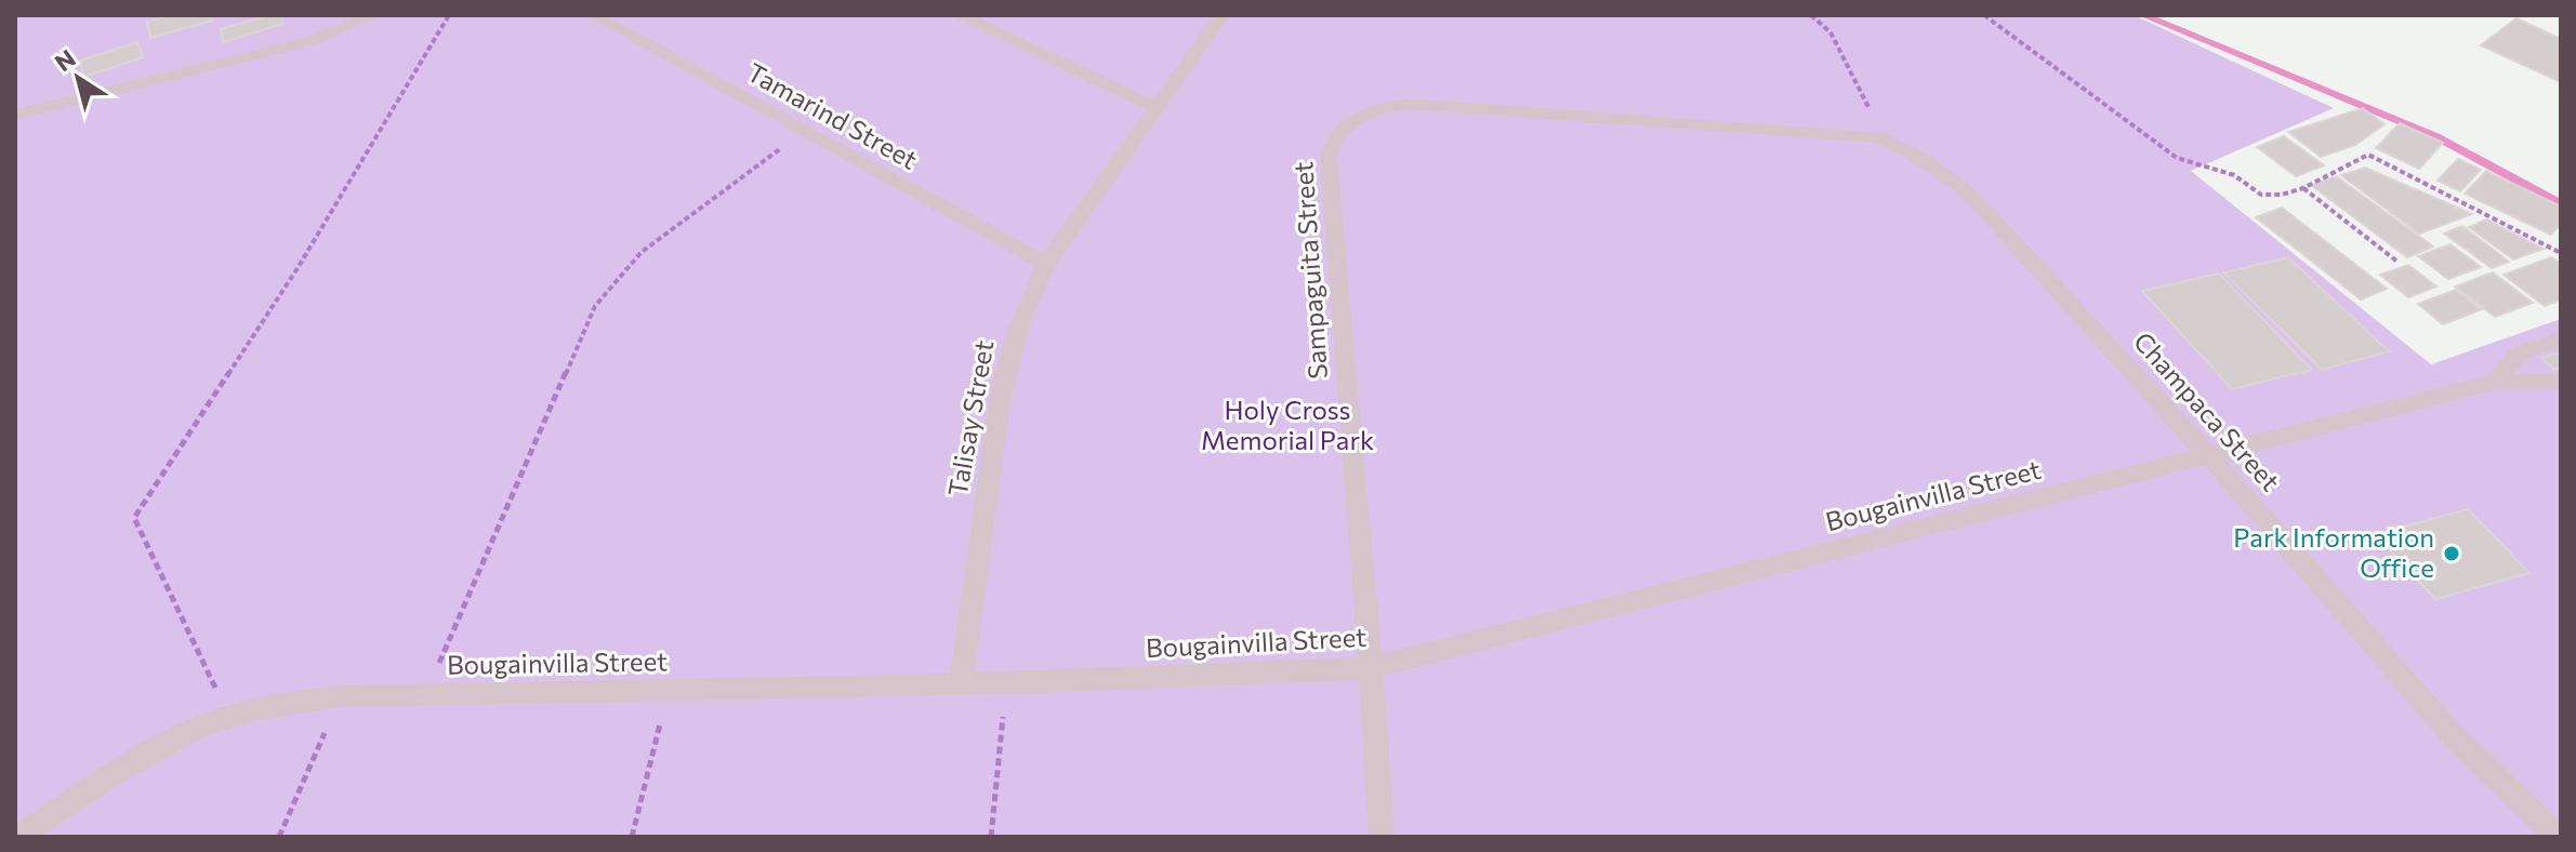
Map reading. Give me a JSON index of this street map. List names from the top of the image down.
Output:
{
  "streets": {
    "lane": [
      "Tamarind Street",
      "Sampaguita Street",
      "Champaca Street",
      "Talisay Street",
      "Bougainvilla Street"
    ]
  },
  "crossings": [
    ["Tamarind Street", "Talisay Street"],
    ["Sampaguita Street", "Champaca Street"],
    ["Sampaguita Street", "Bougainvilla Street"],
    ["Champaca Street", "Bougainvilla Street"],
    ["Talisay Street", "Bougainvilla Street"]
  ],
  "parks": ["Holy Cross Memorial Park"],
  "places": ["Park Information Office"],
  "north": "top left"
}
